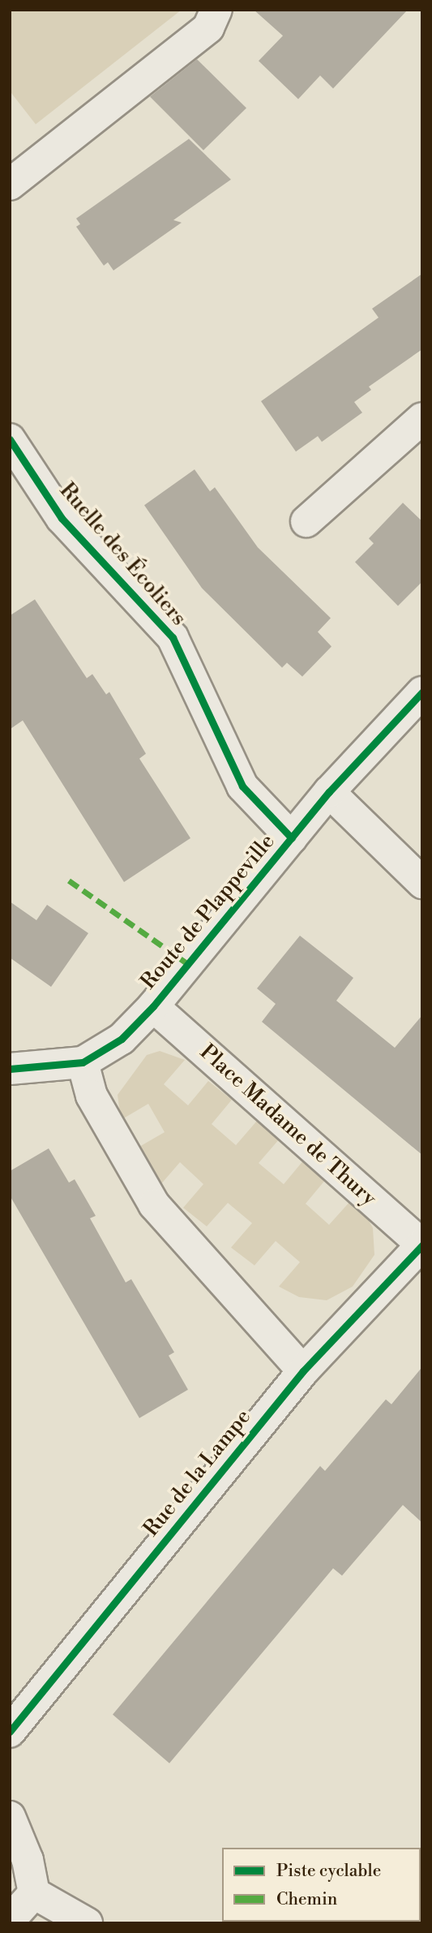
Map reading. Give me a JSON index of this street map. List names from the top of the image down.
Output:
{
  "streets": {
    "street": [
      "Ruelle des Écoliers",
      "Route de Plappeville",
      "Place Madame de Thury",
      "Rue de la Lampe"
    ]
  },
  "crossings": [
    ["Ruelle des Écoliers", "Route de Plappeville"],
    ["Route de Plappeville", "Place Madame de Thury"],
    ["Place Madame de Thury", "Rue de la Lampe"]
  ],
  "legend": ["Piste cyclable", "Chemin"]
}
